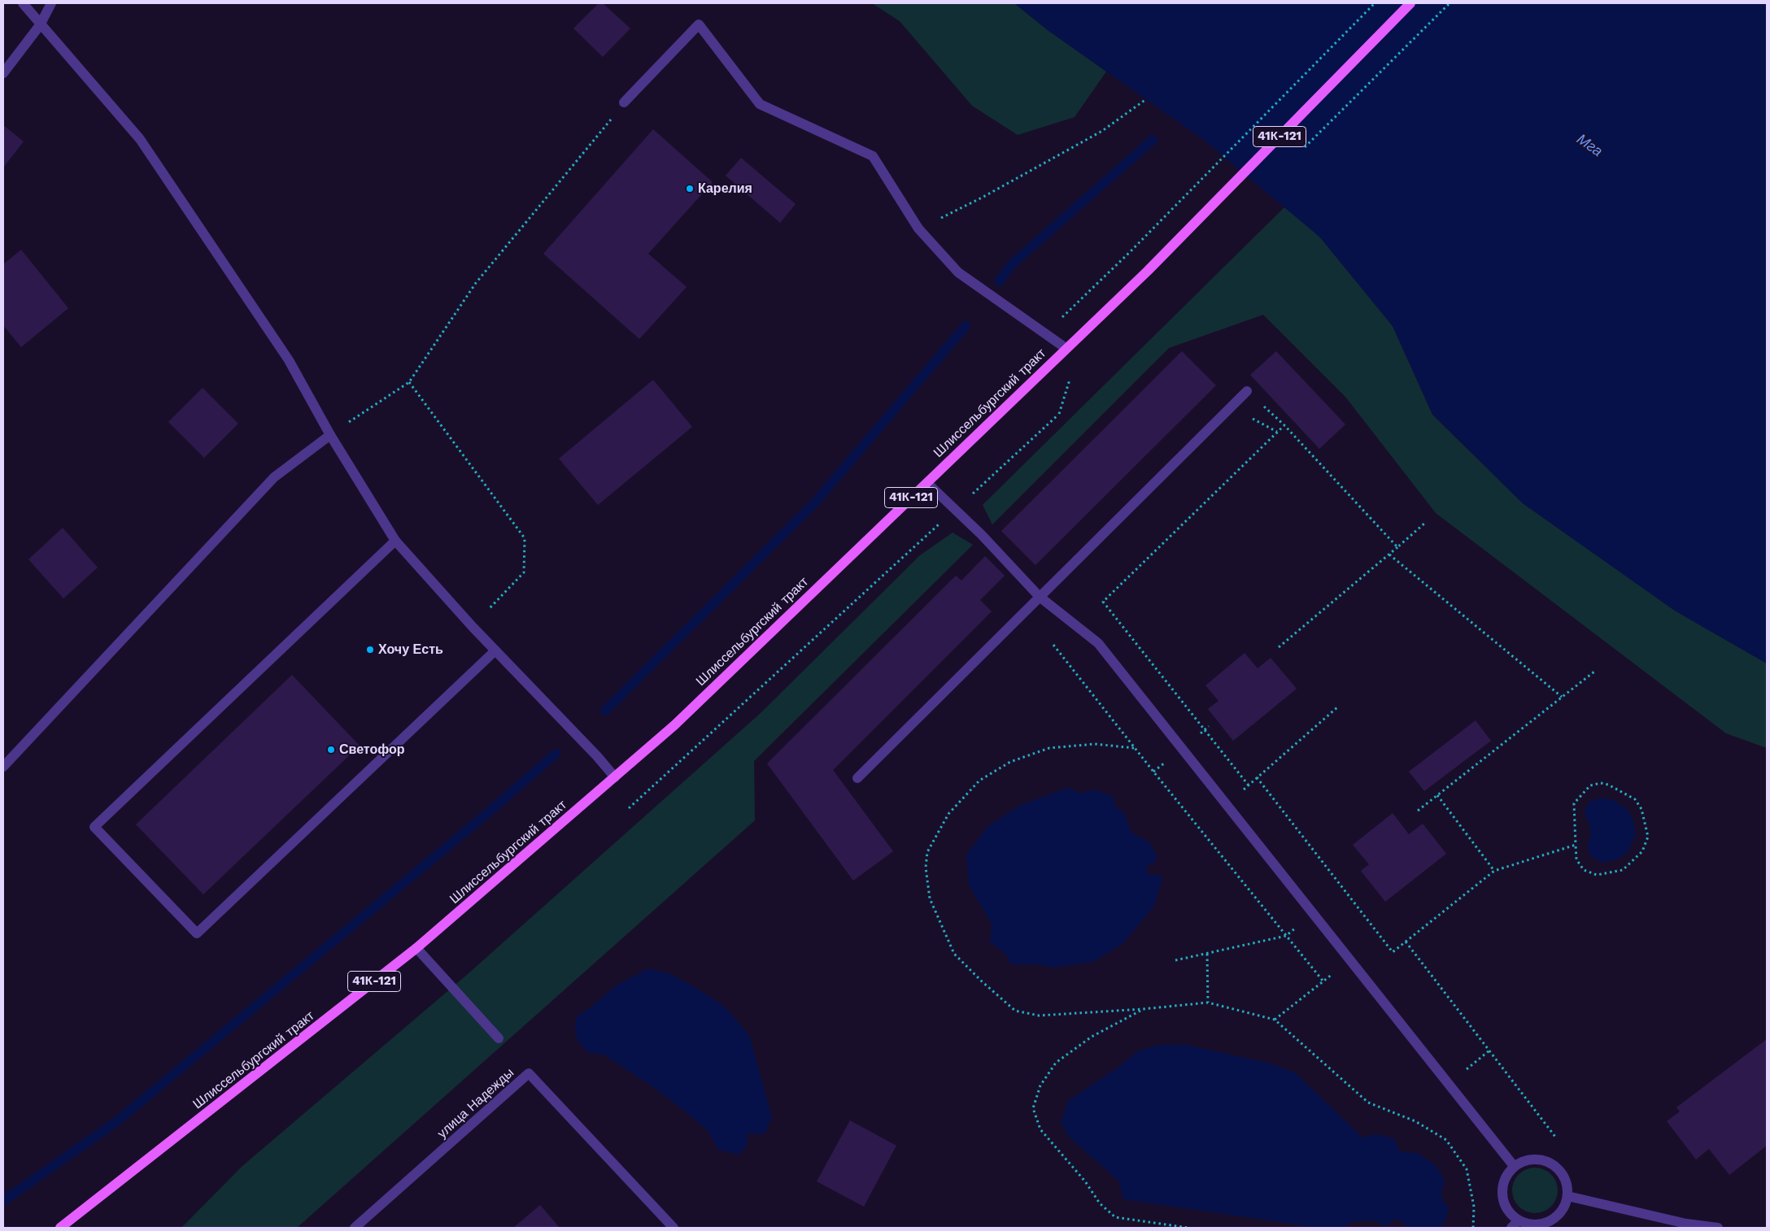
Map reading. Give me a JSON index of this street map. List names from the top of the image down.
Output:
{
  "streets": {
    "main road": ["41К-121", "Шлиссельбургский тракт"],
    "street": ["улица Надежды"]
  },
  "water": ["Мга"],
  "places": ["Карелия", "Хочу Есть", "Светофор"]
}
